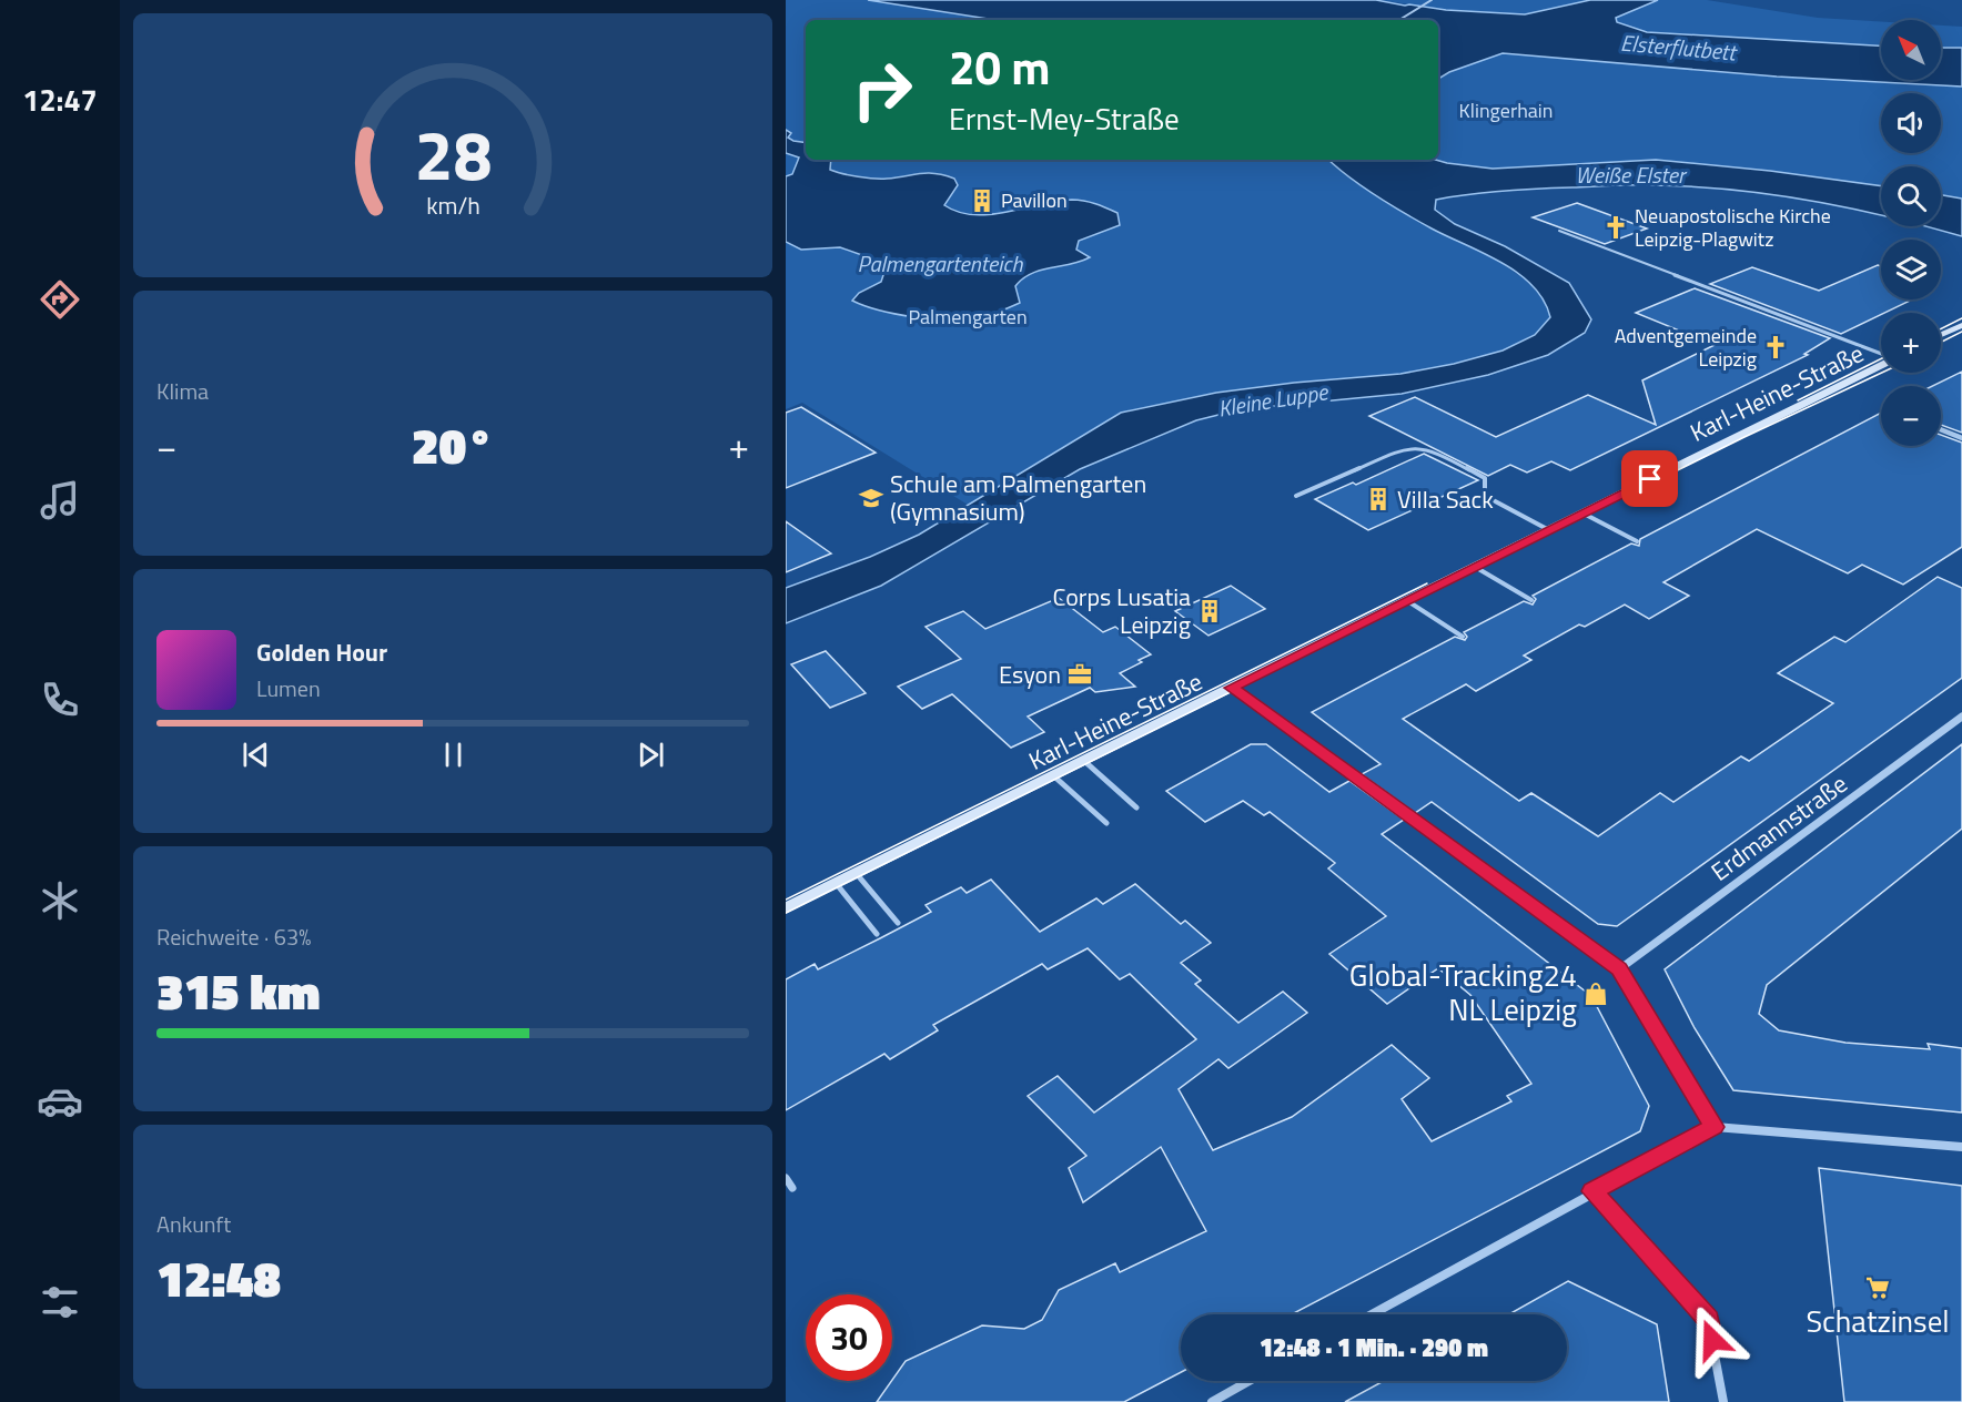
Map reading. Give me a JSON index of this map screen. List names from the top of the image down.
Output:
{
  "streets": {
    "main road": ["Karl-Heine-Straße"],
    "street": ["Erdmannstraße"]
  },
  "water": [
    "Elsterflutbett",
    "Weiße Elster",
    "Palmengartenteich",
    "Kleine Luppe"
  ],
  "parks": ["Klingerhain", "Palmengarten"],
  "places": {
    "building": ["Pavillon", "Villa Sack", "Corps Lusatia Leipzig"],
    "church": ["Neuapostolische Kirche Leipzig-Plagwitz", "Adventgemeinde Leipzig"],
    "school or university": ["Schule am Palmengarten (Gymnasium)"],
    "office": ["Esyon"],
    "shop": ["Global-Tracking24 NL Leipzig"],
    "supermarket": ["Schatzinsel"]
  },
  "north": "top left",
  "page": {
    "tabs": "12:47",
    "map_buttons": ["+", "−"],
    "turn": ["20 m", "Ernst-Mey-Straße"],
    "tile": [
      "Klima",
      ["Reichweite · 63%", "315 km"],
      ["Ankunft", "12:48"]
    ],
    "heat": ["−", "20°", "+"],
    "song": ["Golden Hour", "Lumen"],
    "limit": "30",
    "trip": "12:48 · 1 Min. · 290 m",
    "gauge": ["28", "km/h"]
  }
}
